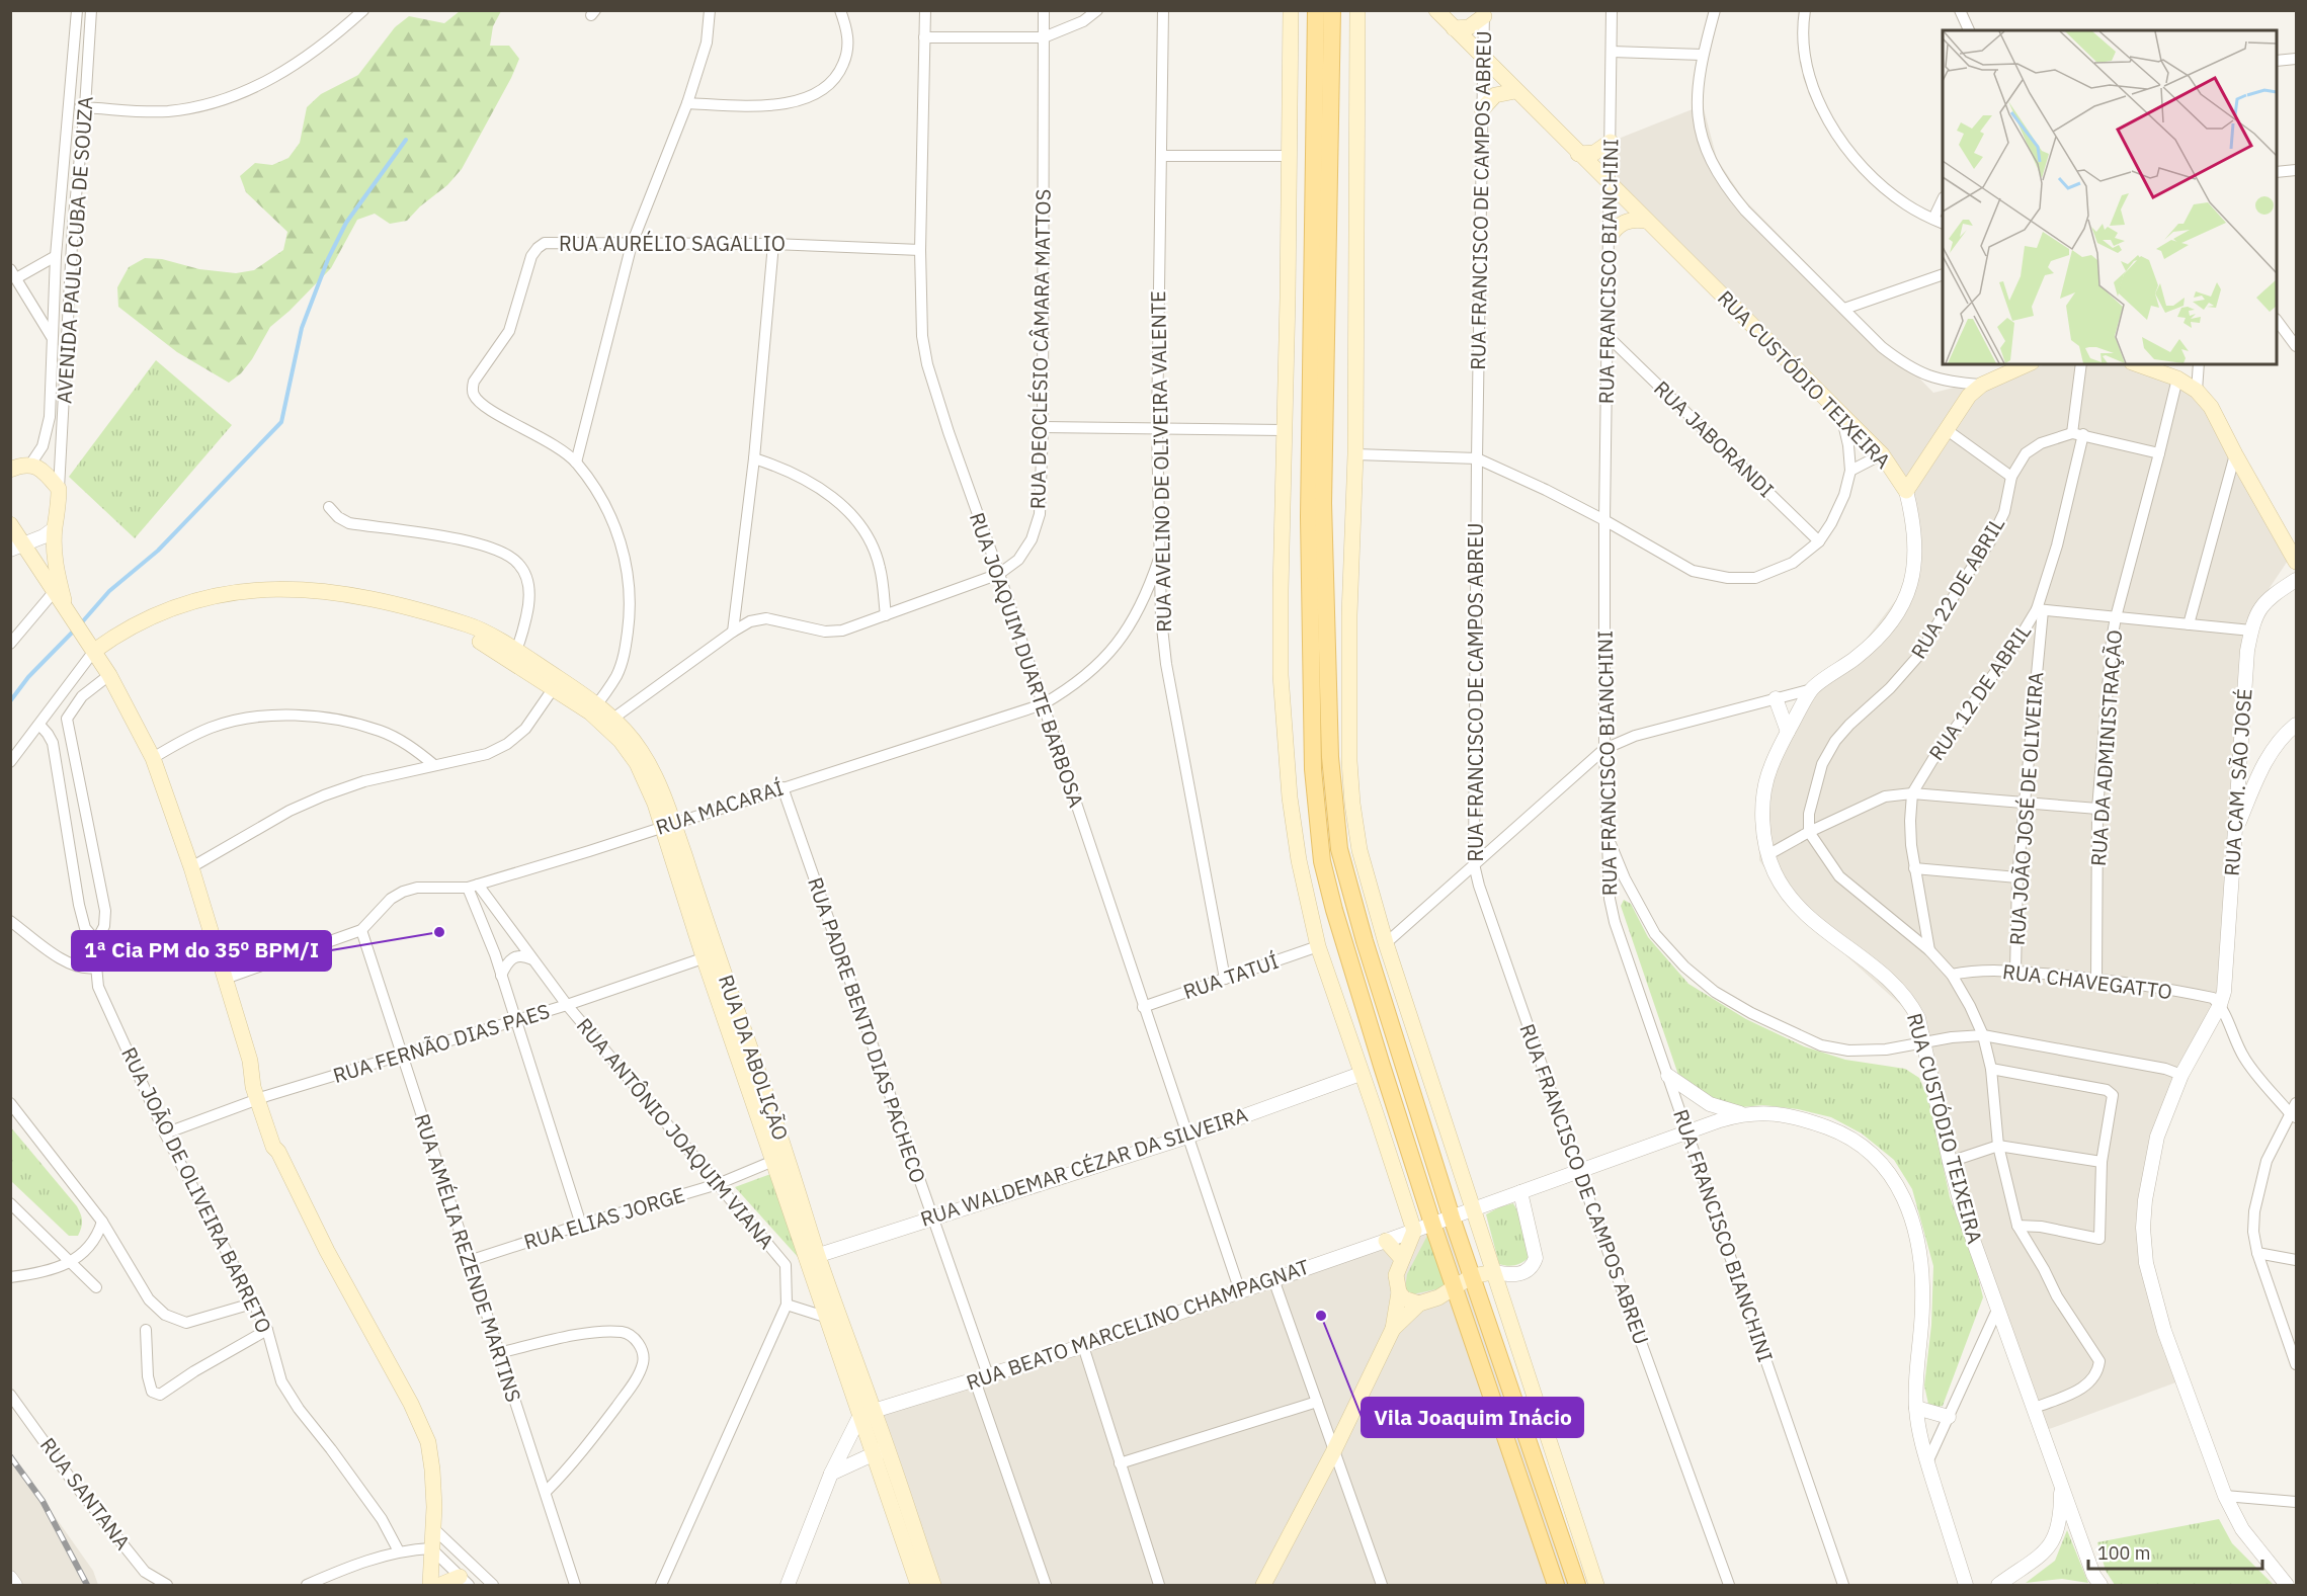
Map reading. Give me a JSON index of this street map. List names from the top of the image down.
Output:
{
  "streets": {
    "main road": ["RUA CUSTÓDIO TEIXEIRA", "RUA DA ABOLIÇÃO"],
    "street": [
      "RUA FRANCISCO DE CAMPOS ABREU",
      "RUA AURÉLIO SAGALLIO",
      "AVENIDA PAULO CUBA DE SOUZA",
      "RUA FRANCISCO BIANCHINI",
      "RUA DEOCLÉSIO CÂMARA MATTOS",
      "RUA JABORANDI",
      "RUA AVELINO DE OLIVEIRA VALENTE",
      "RUA 22 DE ABRIL",
      "RUA JOAQUIM DUARTE BARBOSA",
      "RUA 12 DE ABRIL",
      "RUA DA ADMINISTRAÇÃO",
      "RUA CAM. SÃO JOSÉ",
      "RUA MACARAÍ",
      "RUA JOÃO JOSÉ DE OLIVEIRA",
      "RUA TATUÍ",
      "RUA CHAVEGATTO",
      "RUA PADRE BENTO DIAS PACHECO",
      "RUA FERNÃO DIAS PAES",
      "RUA ANTÔNIO JOAQUIM VIANA",
      "RUA WALDEMAR CÉZAR DA SILVEIRA",
      "RUA JOÃO DE OLIVEIRA BARRETO",
      "RUA ELIAS JORGE",
      "RUA AMÉLIA REZENDE MARTINS",
      "RUA BEATO MARCELINO CHAMPAGNAT",
      "RUA SANTANA"
    ]
  },
  "crossings": [
    ["RUA FRANCISCO DE CAMPOS ABREU", "RUA CUSTÓDIO TEIXEIRA"],
    ["RUA FRANCISCO DE CAMPOS ABREU", "RUA BEATO MARCELINO CHAMPAGNAT"],
    ["RUA AURÉLIO SAGALLIO", "RUA JOAQUIM DUARTE BARBOSA"],
    ["RUA FRANCISCO BIANCHINI", "RUA CUSTÓDIO TEIXEIRA"],
    ["RUA FRANCISCO BIANCHINI", "RUA JABORANDI"],
    ["RUA FRANCISCO BIANCHINI", "RUA BEATO MARCELINO CHAMPAGNAT"],
    ["RUA DEOCLÉSIO CÂMARA MATTOS", "RUA JOAQUIM DUARTE BARBOSA"],
    ["RUA DEOCLÉSIO CÂMARA MATTOS", "RUA DA ABOLIÇÃO"],
    ["RUA AVELINO DE OLIVEIRA VALENTE", "RUA MACARAÍ"],
    ["RUA AVELINO DE OLIVEIRA VALENTE", "RUA TATUÍ"],
    ["RUA 22 DE ABRIL", "RUA 12 DE ABRIL"],
    ["RUA JOAQUIM DUARTE BARBOSA", "RUA MACARAÍ"],
    ["RUA JOAQUIM DUARTE BARBOSA", "RUA TATUÍ"],
    ["RUA JOAQUIM DUARTE BARBOSA", "RUA WALDEMAR CÉZAR DA SILVEIRA"],
    ["RUA JOAQUIM DUARTE BARBOSA", "RUA BEATO MARCELINO CHAMPAGNAT"],
    ["RUA 12 DE ABRIL", "RUA JOÃO JOSÉ DE OLIVEIRA"],
    ["RUA DA ADMINISTRAÇÃO", "RUA CHAVEGATTO"],
    ["RUA CAM. SÃO JOSÉ", "RUA CHAVEGATTO"],
    ["RUA MACARAÍ", "RUA PADRE BENTO DIAS PACHECO"],
    ["RUA MACARAÍ", "RUA DA ABOLIÇÃO"],
    ["RUA MACARAÍ", "RUA ANTÔNIO JOAQUIM VIANA"],
    ["RUA MACARAÍ", "RUA AMÉLIA REZENDE MARTINS"],
    ["RUA JOÃO JOSÉ DE OLIVEIRA", "RUA CHAVEGATTO"],
    ["RUA PADRE BENTO DIAS PACHECO", "RUA WALDEMAR CÉZAR DA SILVEIRA"],
    ["RUA PADRE BENTO DIAS PACHECO", "RUA BEATO MARCELINO CHAMPAGNAT"],
    ["RUA FERNÃO DIAS PAES", "RUA DA ABOLIÇÃO"],
    ["RUA FERNÃO DIAS PAES", "RUA ANTÔNIO JOAQUIM VIANA"],
    ["RUA FERNÃO DIAS PAES", "RUA JOÃO DE OLIVEIRA BARRETO"],
    ["RUA FERNÃO DIAS PAES", "RUA AMÉLIA REZENDE MARTINS"],
    ["RUA DA ABOLIÇÃO", "RUA WALDEMAR CÉZAR DA SILVEIRA"],
    ["RUA DA ABOLIÇÃO", "RUA ELIAS JORGE"],
    ["RUA DA ABOLIÇÃO", "RUA BEATO MARCELINO CHAMPAGNAT"],
    ["RUA ANTÔNIO JOAQUIM VIANA", "RUA ELIAS JORGE"],
    ["RUA ELIAS JORGE", "RUA AMÉLIA REZENDE MARTINS"]
  ],
  "places": ["1ª Cia PM do 35º BPM/I", "Vila Joaquim Inácio"],
  "scale_bar": "100 m"
}
